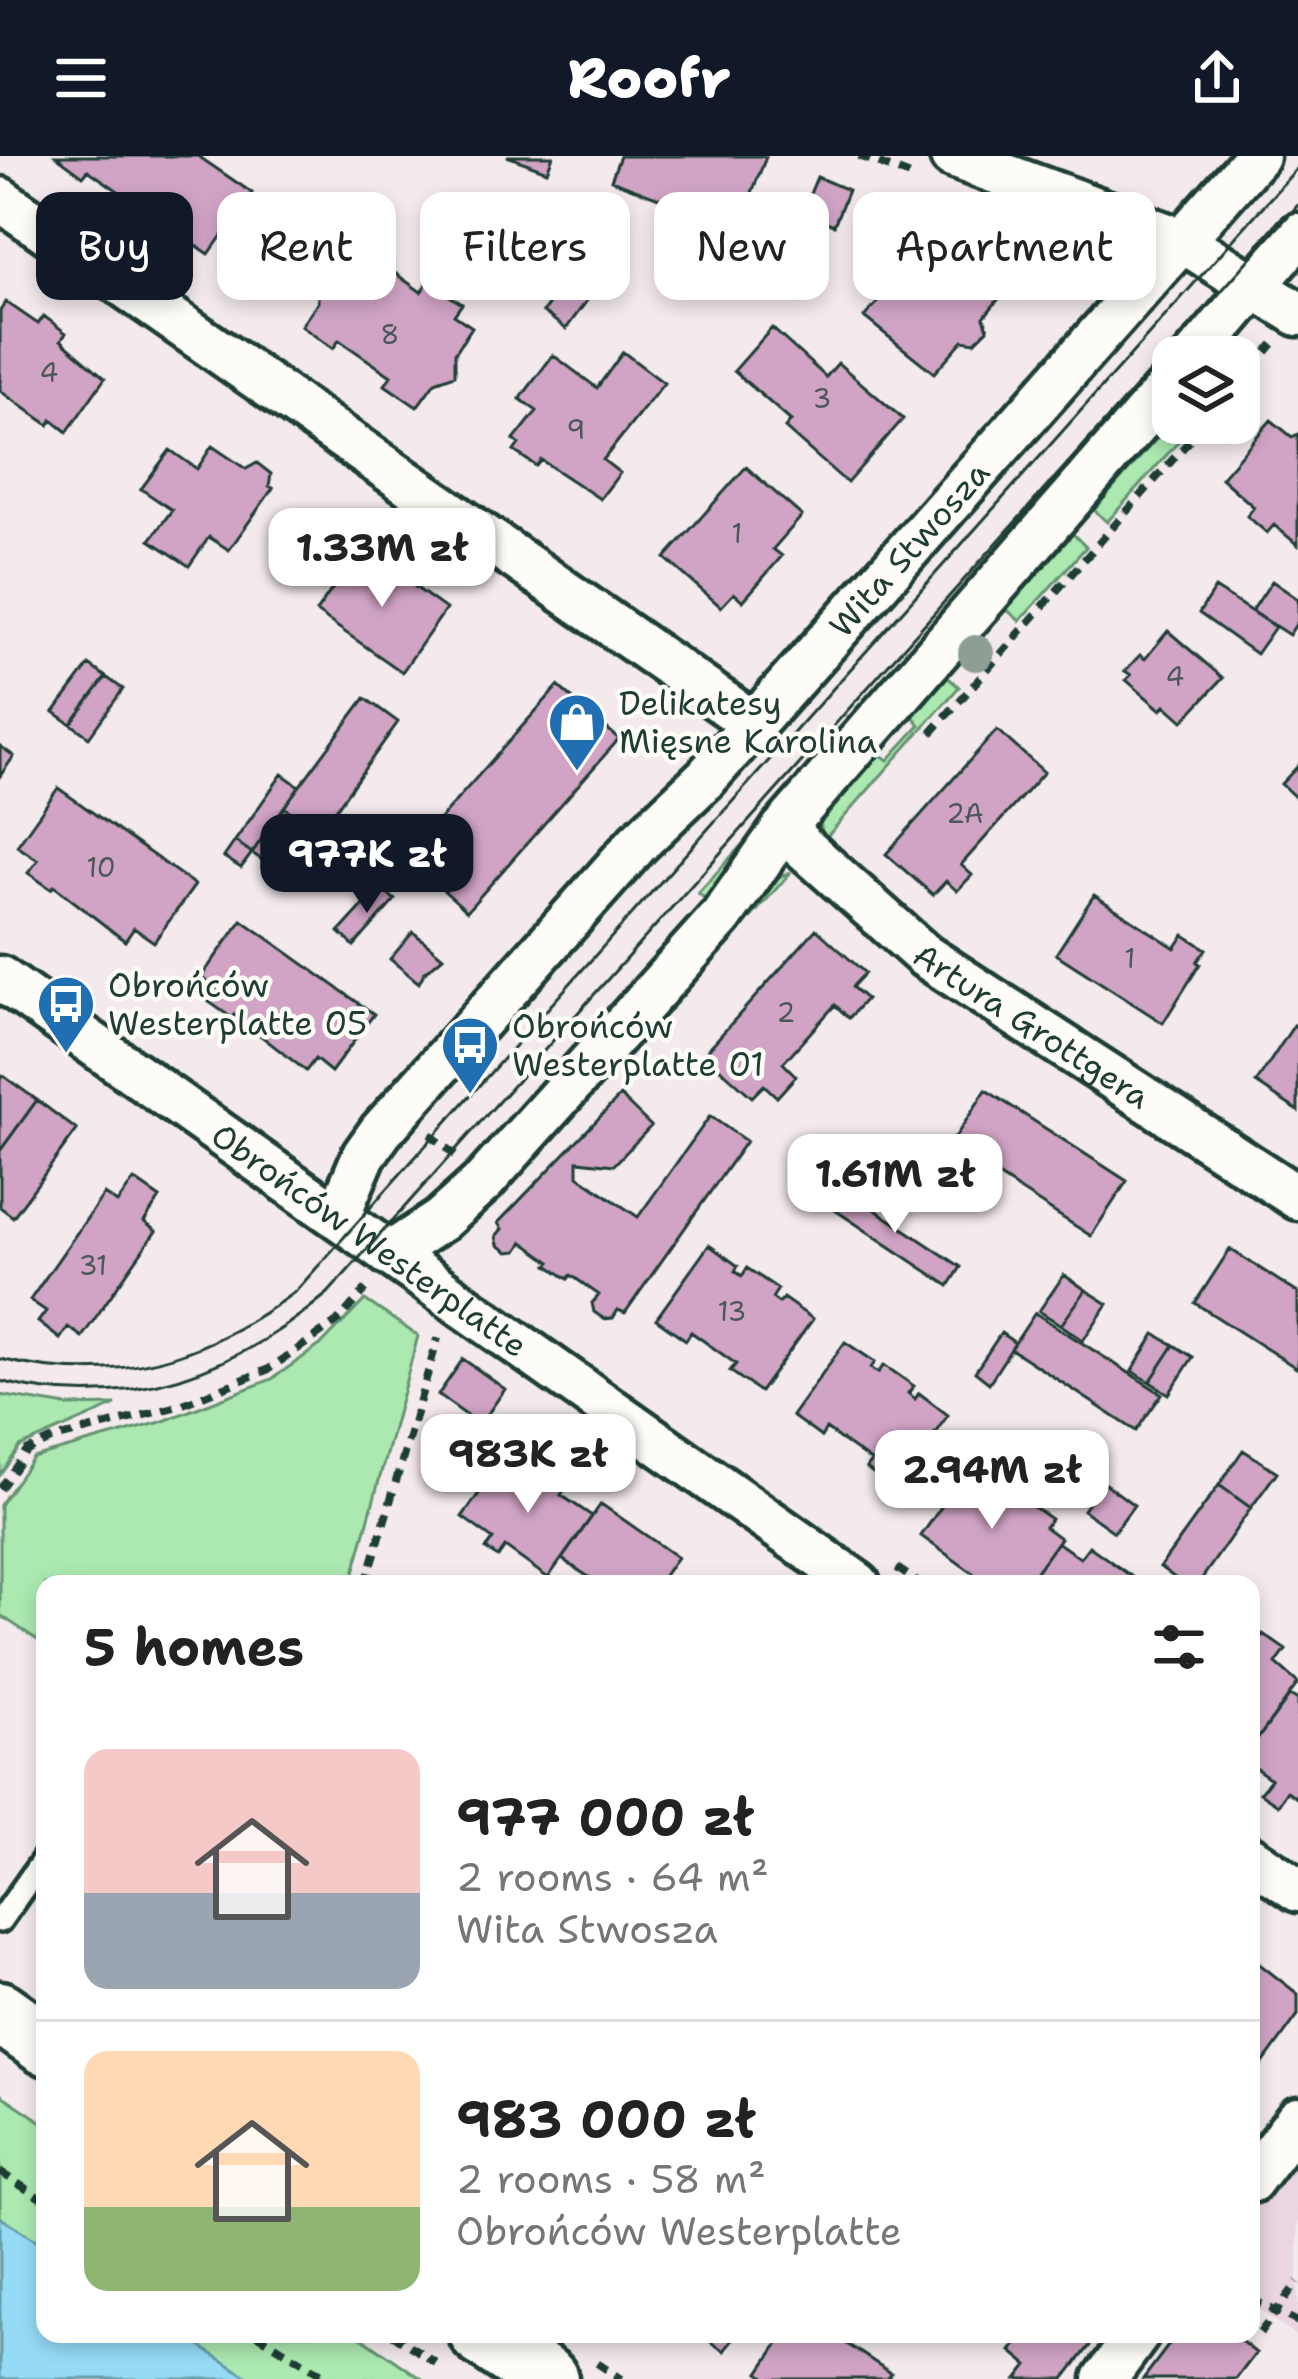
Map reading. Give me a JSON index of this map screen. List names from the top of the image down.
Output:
{
  "streets": {
    "street": ["Wita Stwosza", "Artura Grottgera", "Obrońców Westerplatte"]
  },
  "crossings": [
    ["Wita Stwosza", "Obrońców Westerplatte"]
  ],
  "places": {
    "shop": ["Delikatesy Mięsne Karolina"],
    "bus stop": ["Obrońców Westerplatte 05", "Obrońców Westerplatte 01"]
  },
  "house_numbers": [
    "8",
    "4",
    "3",
    "9",
    "1",
    "4",
    "2A",
    "10",
    "1",
    "2",
    "31",
    "13"
  ],
  "page": {
    "header": "Roofr",
    "chip": [
      "Buy",
      "Rent",
      "Filters",
      "New",
      "Apartment"
    ],
    "price": [
      "1.33M zł",
      "977K zł",
      "1.61M zł",
      "983K zł",
      "2.94M zł"
    ],
    "heading": "5 homes",
    "list": [
      {
        "name": "977 000 zł",
        "note": "2 rooms · 64 m² · Wita Stwosza"
      },
      {
        "name": "983 000 zł",
        "note": "2 rooms · 58 m² · Obrońców Westerplatte"
      }
    ]
  }
}
